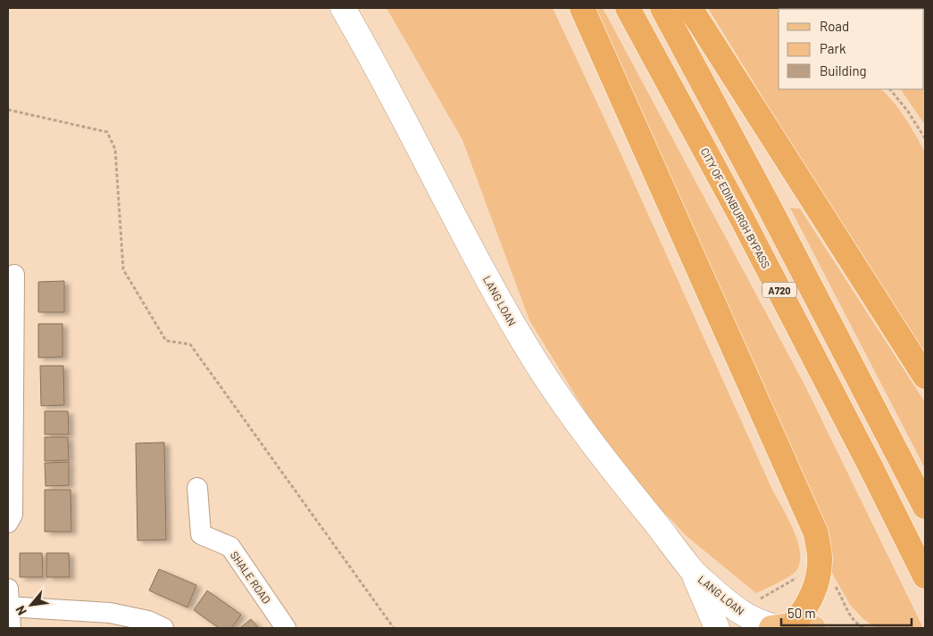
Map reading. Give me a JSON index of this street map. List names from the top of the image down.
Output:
{
  "streets": {
    "highway": ["CITY OF EDINBURGH BYPASS", "A720"],
    "street": ["LANG LOAN", "SHALE ROAD"]
  },
  "legend": ["Road", "Park", "Building"],
  "scale_bar": "50 m",
  "north": "bottom left"
}
